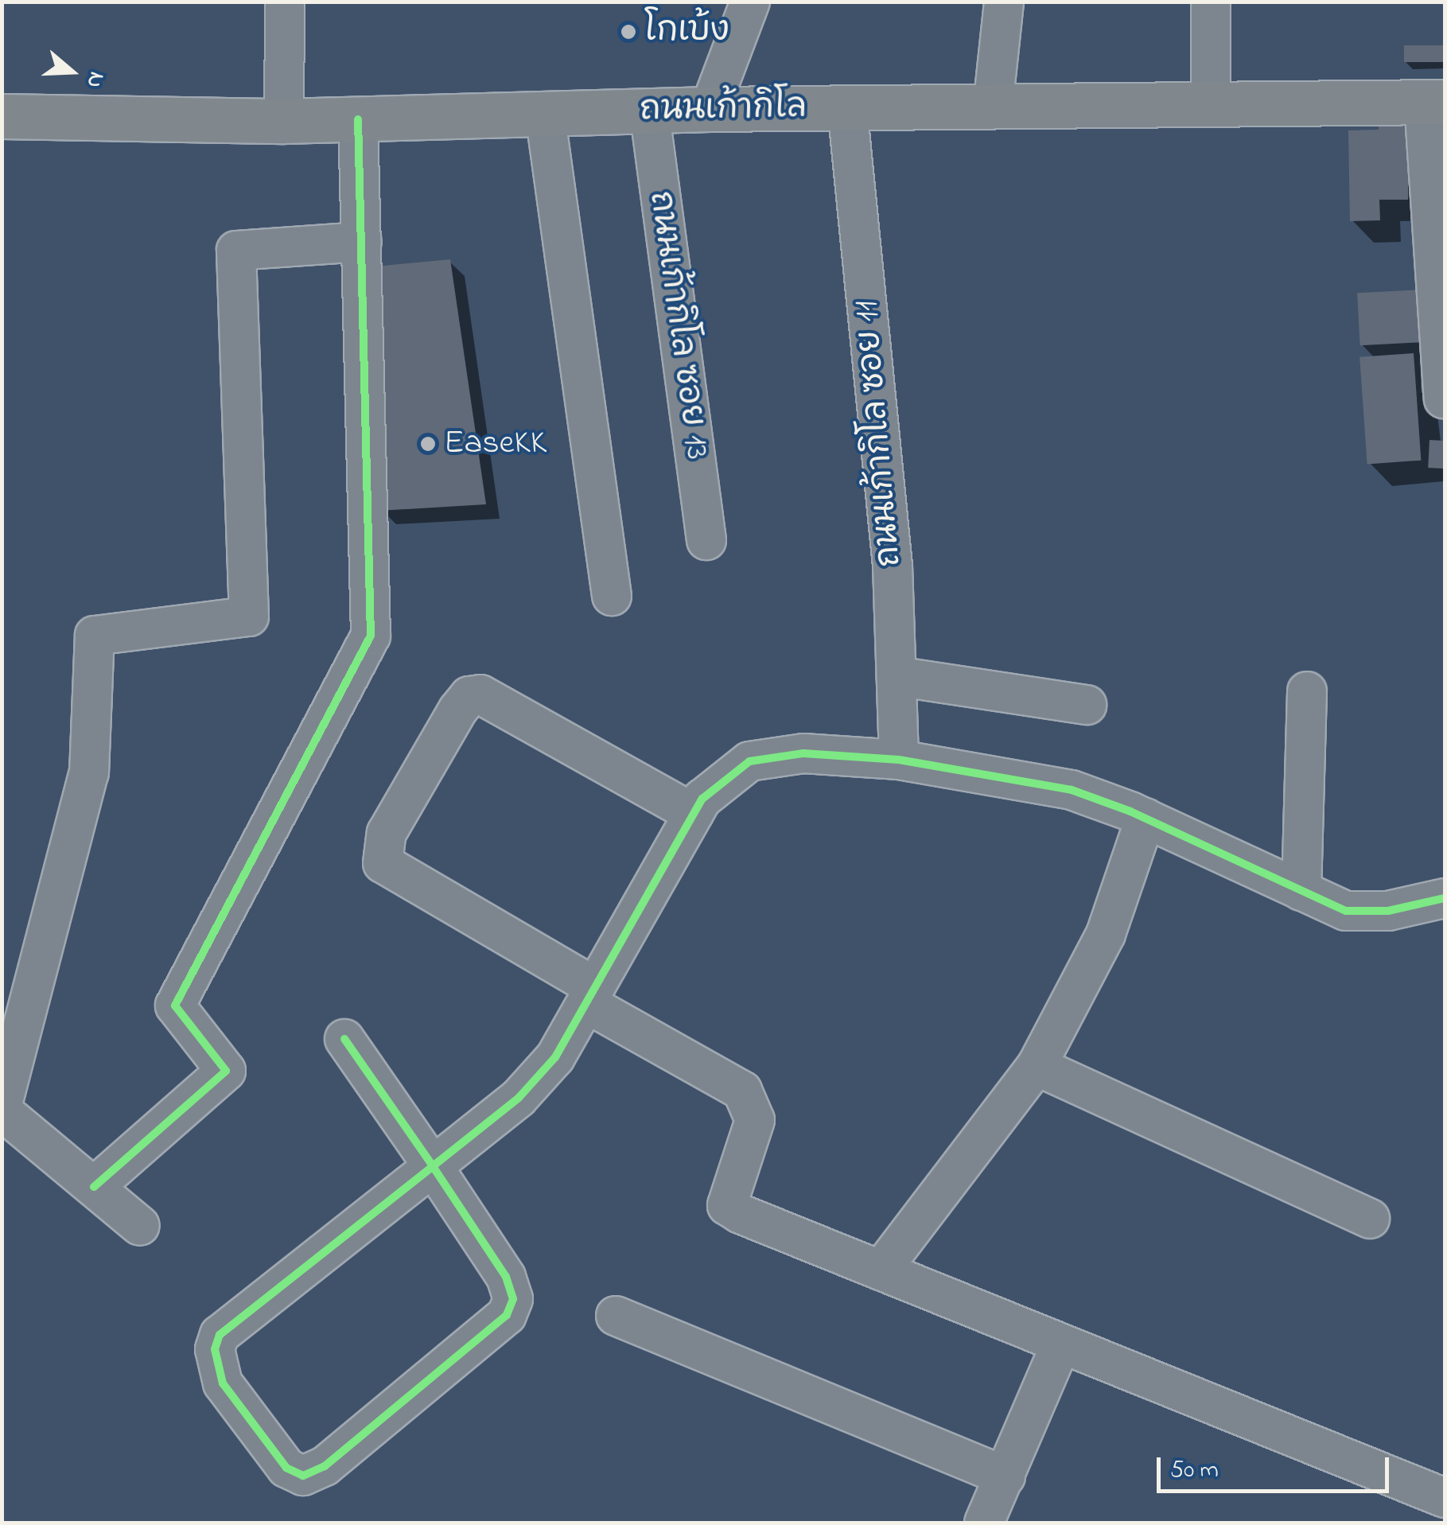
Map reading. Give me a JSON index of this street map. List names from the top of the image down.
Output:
{
  "streets": {
    "main road": ["ถนนเก้ากิโล"],
    "street": ["ถนนเก้ากิโล ซอย 13", "ถนนเก้ากิโล ซอย 11"]
  },
  "crossings": [
    ["ถนนเก้ากิโล", "ถนนเก้ากิโล ซอย 13"],
    ["ถนนเก้ากิโล", "ถนนเก้ากิโล ซอย 11"]
  ],
  "places": ["โกเบ้ง", "EaseKK"],
  "scale_bar": "50 m",
  "north": "right"
}
